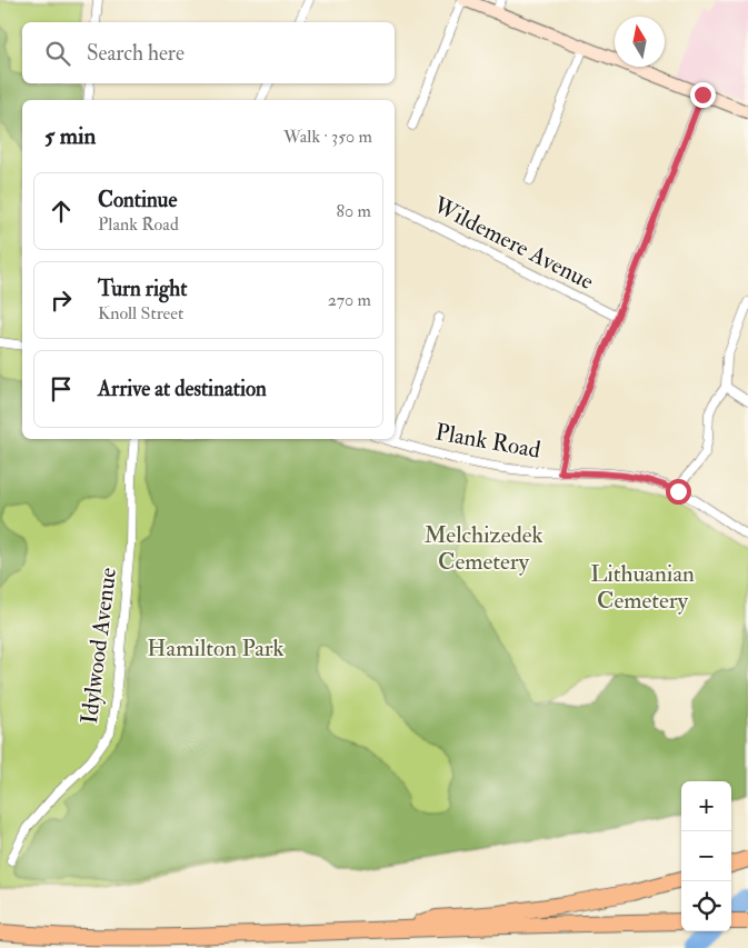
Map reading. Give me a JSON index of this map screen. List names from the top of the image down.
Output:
{
  "streets": {
    "street": ["Wildemere Avenue", "Plank Road", "Idylwood Avenue"]
  },
  "parks": ["Melchizedek Cemetery", "Lithuanian Cemetery", "Hamilton Park"],
  "north": "top",
  "page": {
    "search": "Search here",
    "heading": ["5 min", "Walk · 350 m"],
    "list": [
      ["Continue", "Plank Road", "80 m"],
      ["Turn right", "Knoll Street", "270 m"],
      "Arrive at destination"
    ],
    "map_buttons": ["+", "−"]
  }
}
